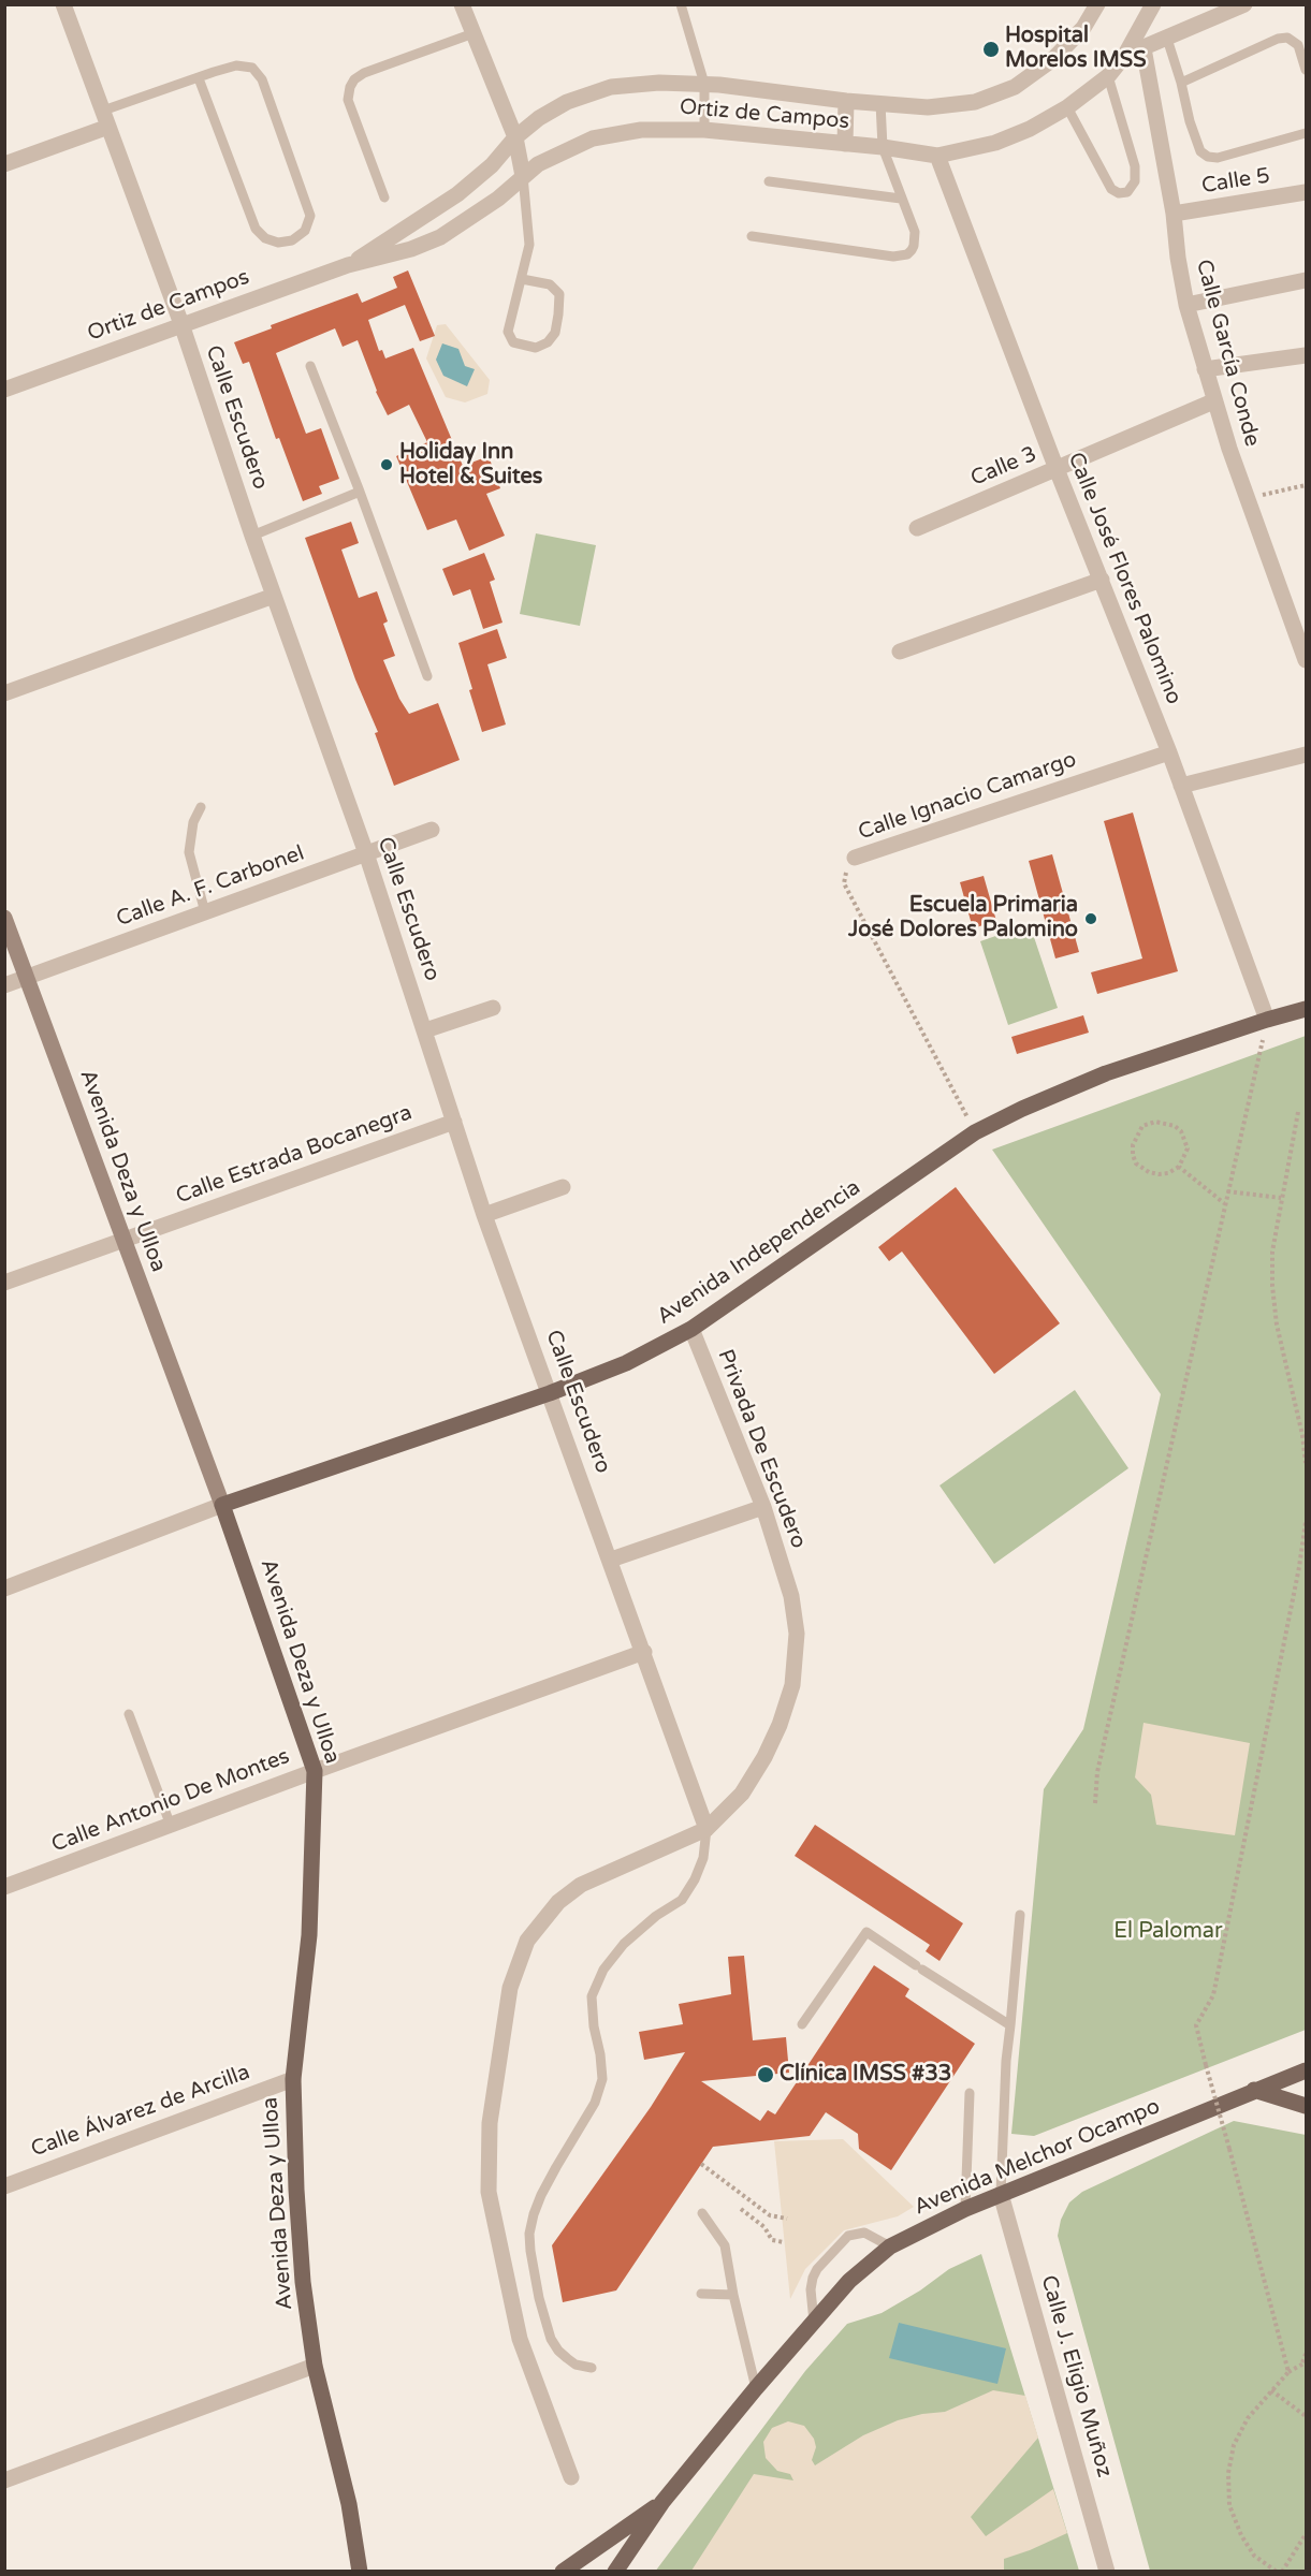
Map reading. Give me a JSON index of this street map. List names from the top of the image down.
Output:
{
  "streets": {
    "main road": ["Avenida Deza y Ulloa", "Avenida Independencia", "Avenida Melchor Ocampo"],
    "street": [
      "Ortiz de Campos",
      "Calle 5",
      "Calle García Conde",
      "Calle Escudero",
      "Calle 3",
      "Calle José Flores Palomino",
      "Calle Ignacio Camargo",
      "Calle A. F. Carbonel",
      "Calle Estrada Bocanegra",
      "Privada De Escudero",
      "Calle Antonio De Montes",
      "Calle Álvarez de Arcilla",
      "Calle J. Eligio Muñoz"
    ]
  },
  "crossings": [
    ["Ortiz de Campos", "Calle Escudero"],
    ["Ortiz de Campos", "Calle José Flores Palomino"],
    ["Calle 5", "Calle García Conde"],
    ["Calle García Conde", "Calle 3"],
    ["Calle Escudero", "Calle A. F. Carbonel"],
    ["Calle Escudero", "Calle Estrada Bocanegra"],
    ["Calle Escudero", "Avenida Independencia"],
    ["Calle Escudero", "Privada De Escudero"],
    ["Calle Escudero", "Calle Antonio De Montes"],
    ["Calle 3", "Calle José Flores Palomino"],
    ["Calle José Flores Palomino", "Calle Ignacio Camargo"],
    ["Calle José Flores Palomino", "Avenida Independencia"],
    ["Calle Ignacio Camargo", "Avenida Independencia"],
    ["Calle A. F. Carbonel", "Avenida Deza y Ulloa"],
    ["Calle Estrada Bocanegra", "Avenida Deza y Ulloa"],
    ["Avenida Deza y Ulloa", "Avenida Independencia"],
    ["Avenida Deza y Ulloa", "Calle Antonio De Montes"],
    ["Avenida Deza y Ulloa", "Calle Álvarez de Arcilla"],
    ["Avenida Independencia", "Privada De Escudero"],
    ["Avenida Melchor Ocampo", "Calle J. Eligio Muñoz"]
  ],
  "parks": ["El Palomar"],
  "places": [
    "Hospital Morelos IMSS",
    "Holiday Inn Hotel & Suites",
    "Escuela Primaria José Dolores Palomino",
    "Clínica IMSS #33"
  ]
}
